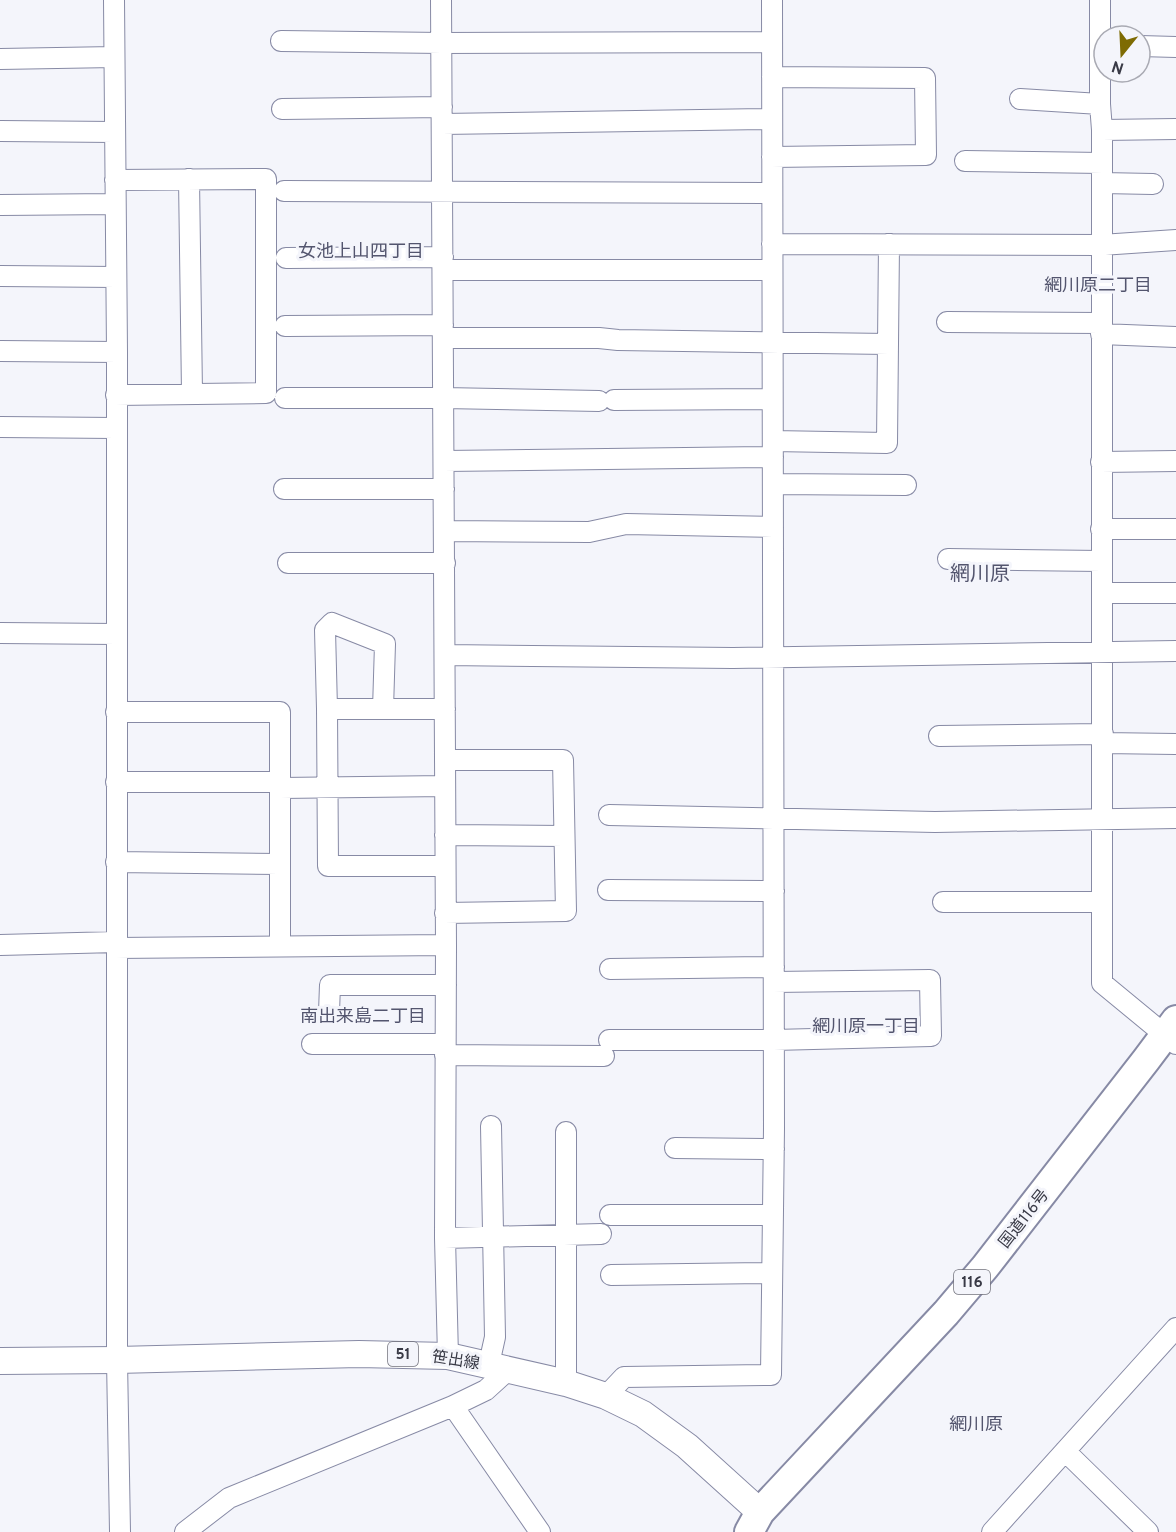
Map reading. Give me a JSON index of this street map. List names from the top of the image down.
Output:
{
  "streets": {
    "highway": ["国道116号", "116"],
    "main road": ["51", "笹出線"]
  },
  "crossings": [
    ["国道116号", "笹出線"]
  ],
  "districts": [
    "女池上山四丁目",
    "網川原二丁目",
    "網川原",
    "南出来島二丁目",
    "網川原一丁目",
    "網川原"
  ],
  "north": "bottom"
}
